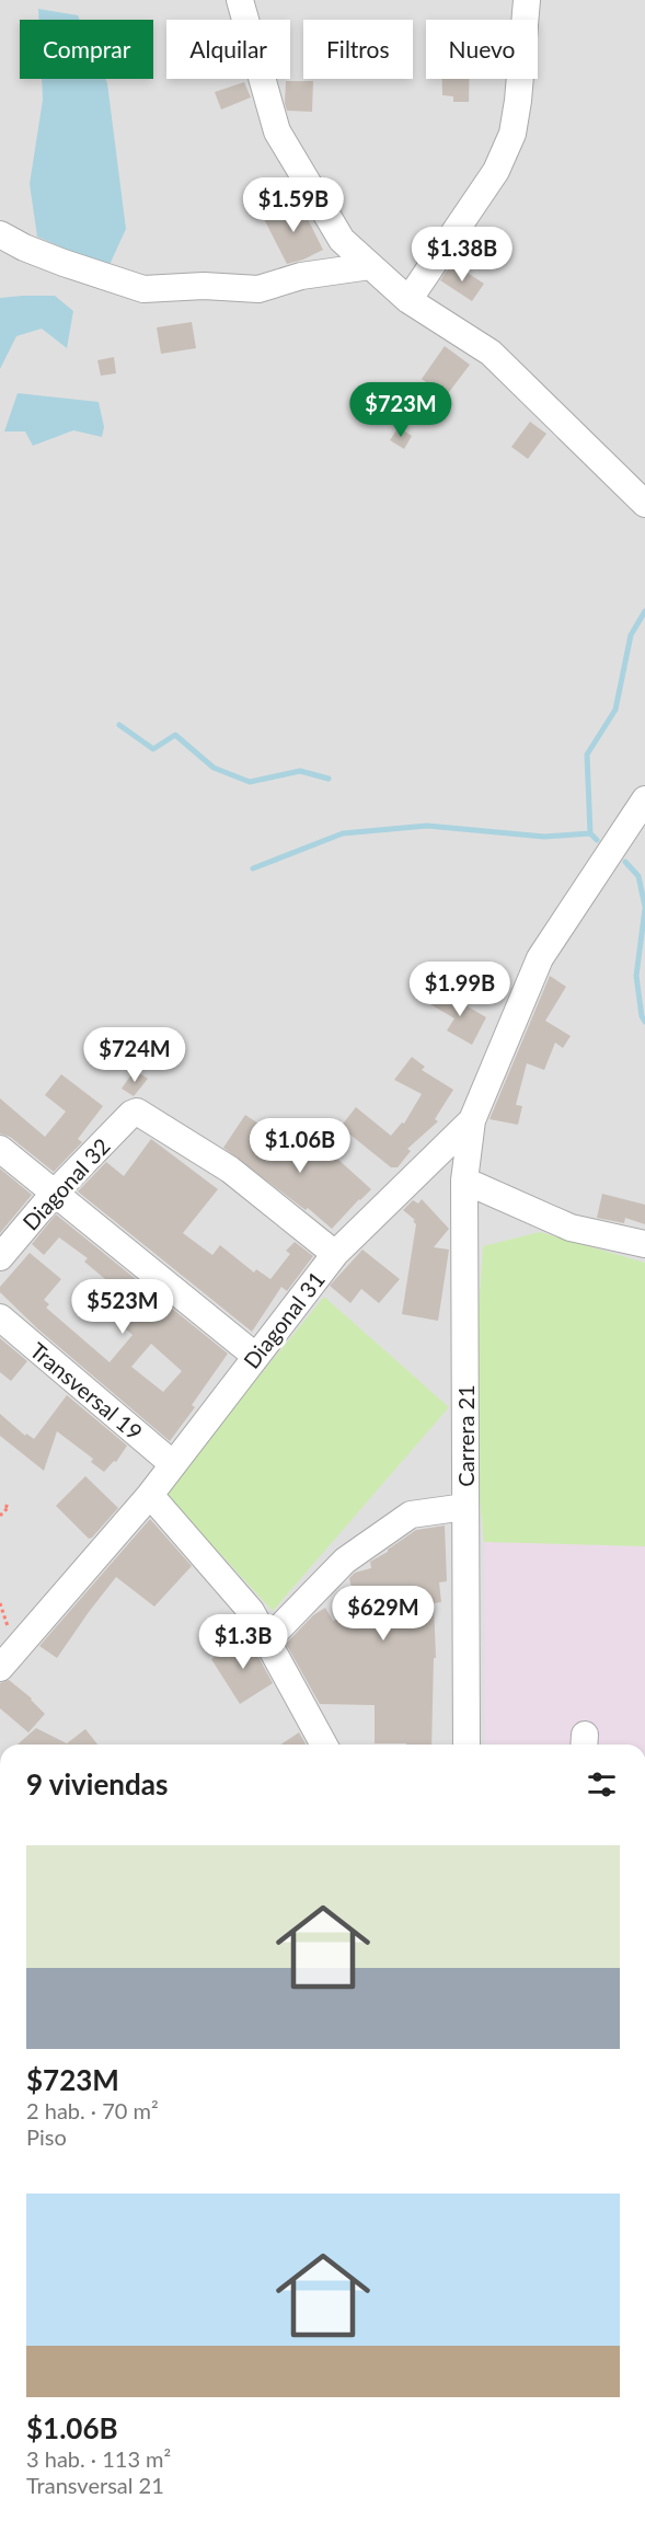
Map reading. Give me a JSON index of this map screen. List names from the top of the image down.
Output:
{
  "streets": {
    "street": [
      "Diagonal 32",
      "Diagonal 31",
      "Transversal 19",
      "Carrera 21"
    ]
  },
  "crossings": [
    ["Diagonal 32", "Diagonal 31"],
    ["Diagonal 31", "Transversal 19"],
    ["Diagonal 31", "Carrera 21"]
  ],
  "page": {
    "chip": [
      "Comprar",
      "Alquilar",
      "Filtros",
      "Nuevo"
    ],
    "price": [
      "$1.59B",
      "$1.38B",
      "$723M",
      "$1.99B",
      "$724M",
      "$1.06B",
      "$523M",
      "$629M",
      "$1.3B"
    ],
    "heading": "9 viviendas",
    "list": [
      {
        "name": "$723M",
        "note": "2 hab. · 70 m² · Piso"
      },
      {
        "name": "$1.06B",
        "note": "3 hab. · 113 m² · Transversal 21"
      }
    ]
  }
}
